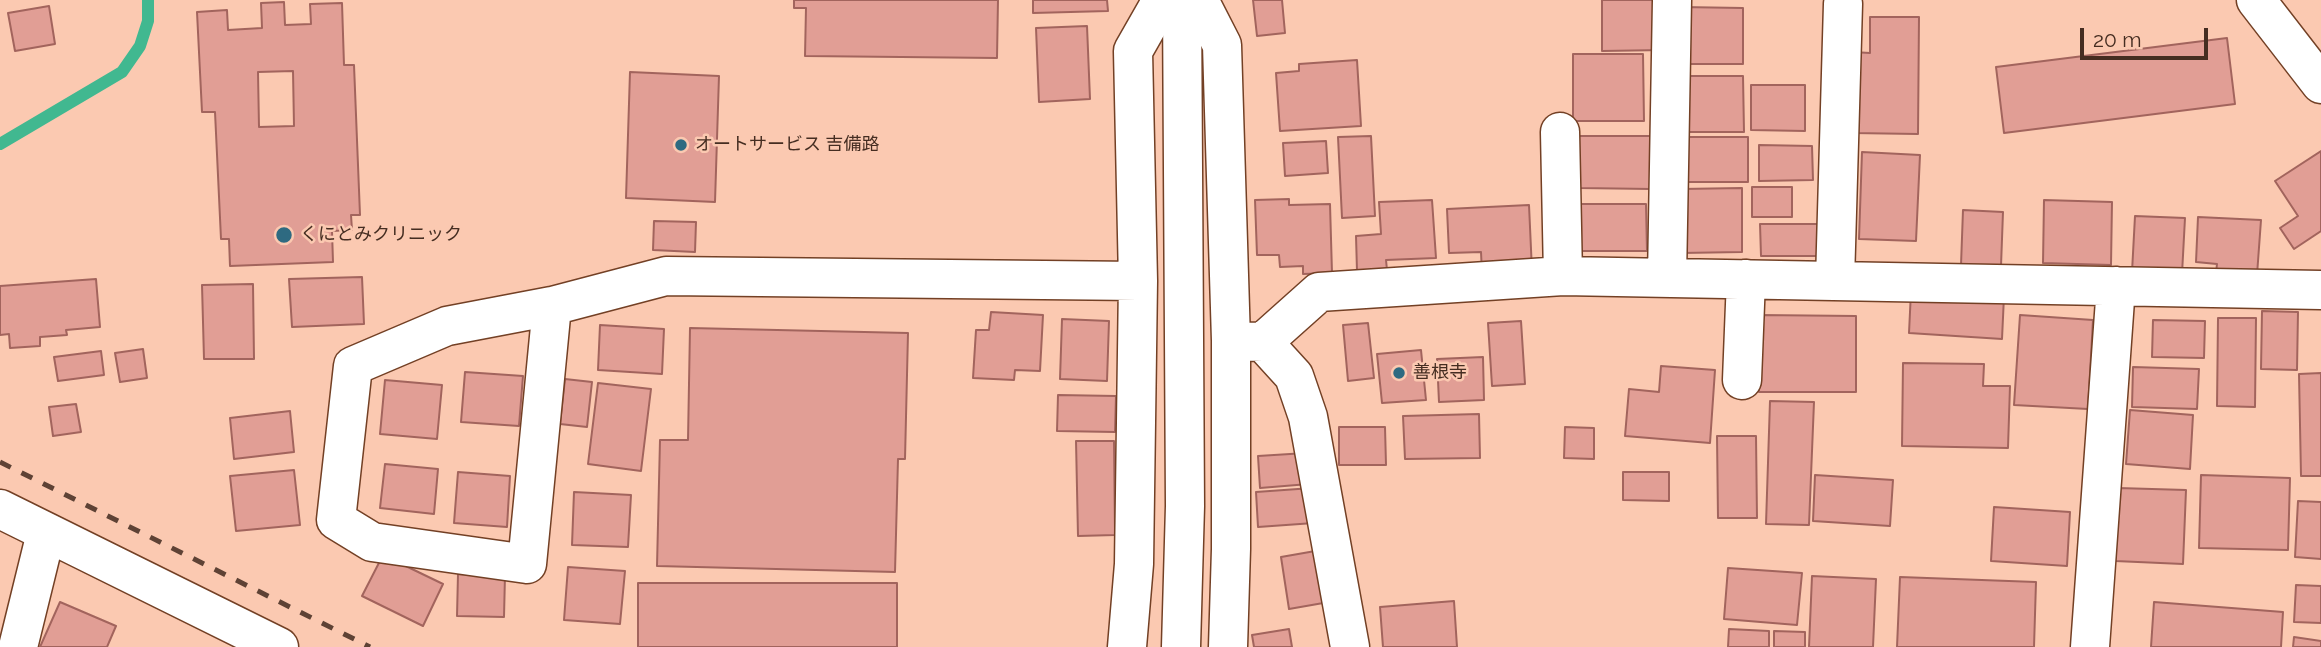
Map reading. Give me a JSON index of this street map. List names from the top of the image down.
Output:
{
  "places": ["オートサービス 吉備路", "くにとみクリニック", "善根寺"],
  "scale_bar": "20 m"
}
